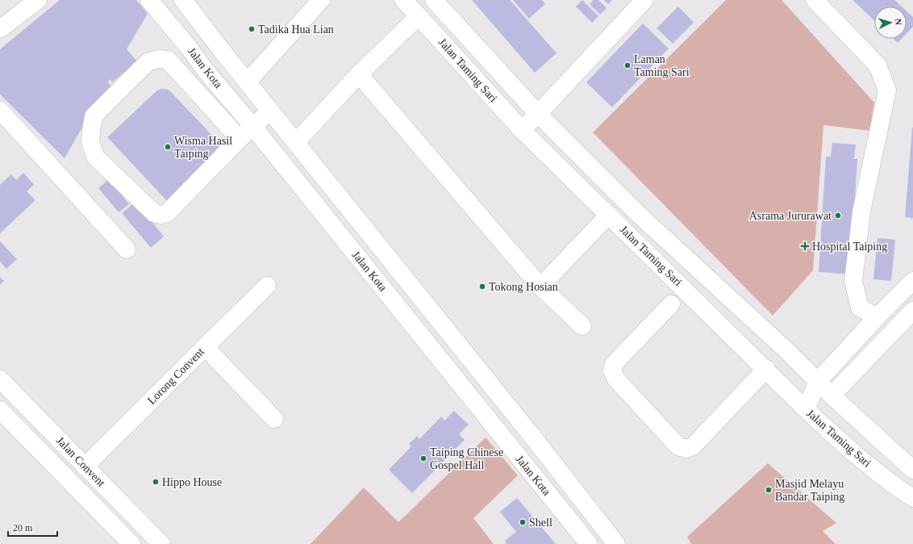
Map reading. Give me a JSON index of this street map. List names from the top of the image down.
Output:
{
  "streets": {
    "main road": [
      "Jalan Kota",
      "Jalan Taming Sari",
      "Lorong Convent",
      "Jalan Convent"
    ]
  },
  "crossings": [
    ["Lorong Convent", "Jalan Convent"]
  ],
  "places": {
    "other": [
      "Tadika Hua Lian",
      "Laman Taming Sari",
      "Wisma Hasil Taiping",
      "Asrama Jururawat",
      "Tokong Hosian",
      "Taiping Chinese Gospel Hall",
      "Hippo House",
      "Masjid Melayu Bandar Taiping",
      "Shell"
    ],
    "health": ["Hospital Taiping"]
  },
  "scale_bar": "20 m",
  "north": "right"
}
